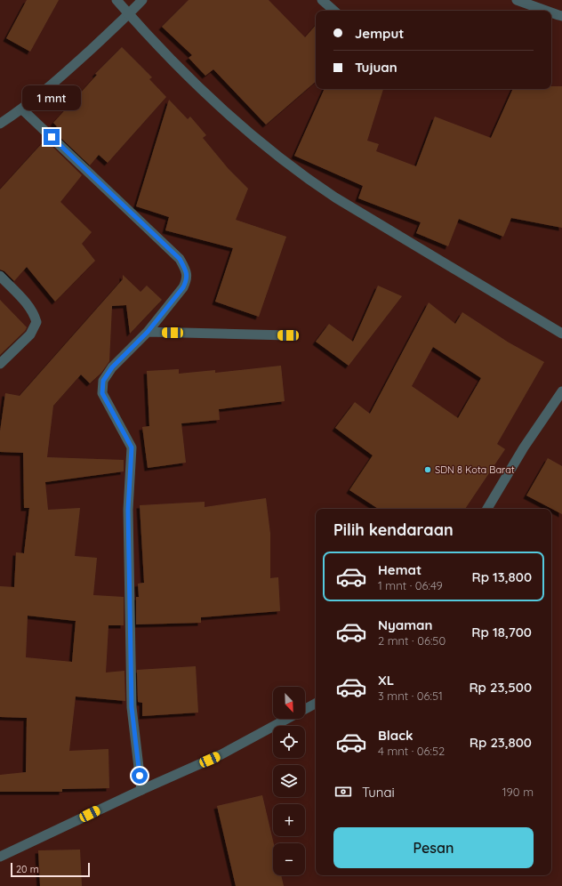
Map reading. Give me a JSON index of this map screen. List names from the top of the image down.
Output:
{
  "places": ["SDN 8 Kota Barat"],
  "scale_bar": "20 m",
  "north": "bottom right",
  "page": {
    "banner": ["Jemput", "Tujuan"],
    "bubble": "1 mnt",
    "heading": "Pilih kendaraan",
    "list": [
      {
        "name": "Hemat",
        "note": "1 mnt · 06:49",
        "value": "Rp 13,800"
      },
      {
        "name": "Nyaman",
        "note": "2 mnt · 06:50",
        "value": "Rp 18,700"
      },
      {
        "name": "XL",
        "note": "3 mnt · 06:51",
        "value": "Rp 23,500"
      },
      {
        "name": "Black",
        "note": "4 mnt · 06:52",
        "value": "Rp 23,800"
      }
    ],
    "map_buttons": ["+", "−"],
    "pay": ["Tunai", "190 m"],
    "buttons": "Pesan",
    "scale": "20 m"
  }
}
